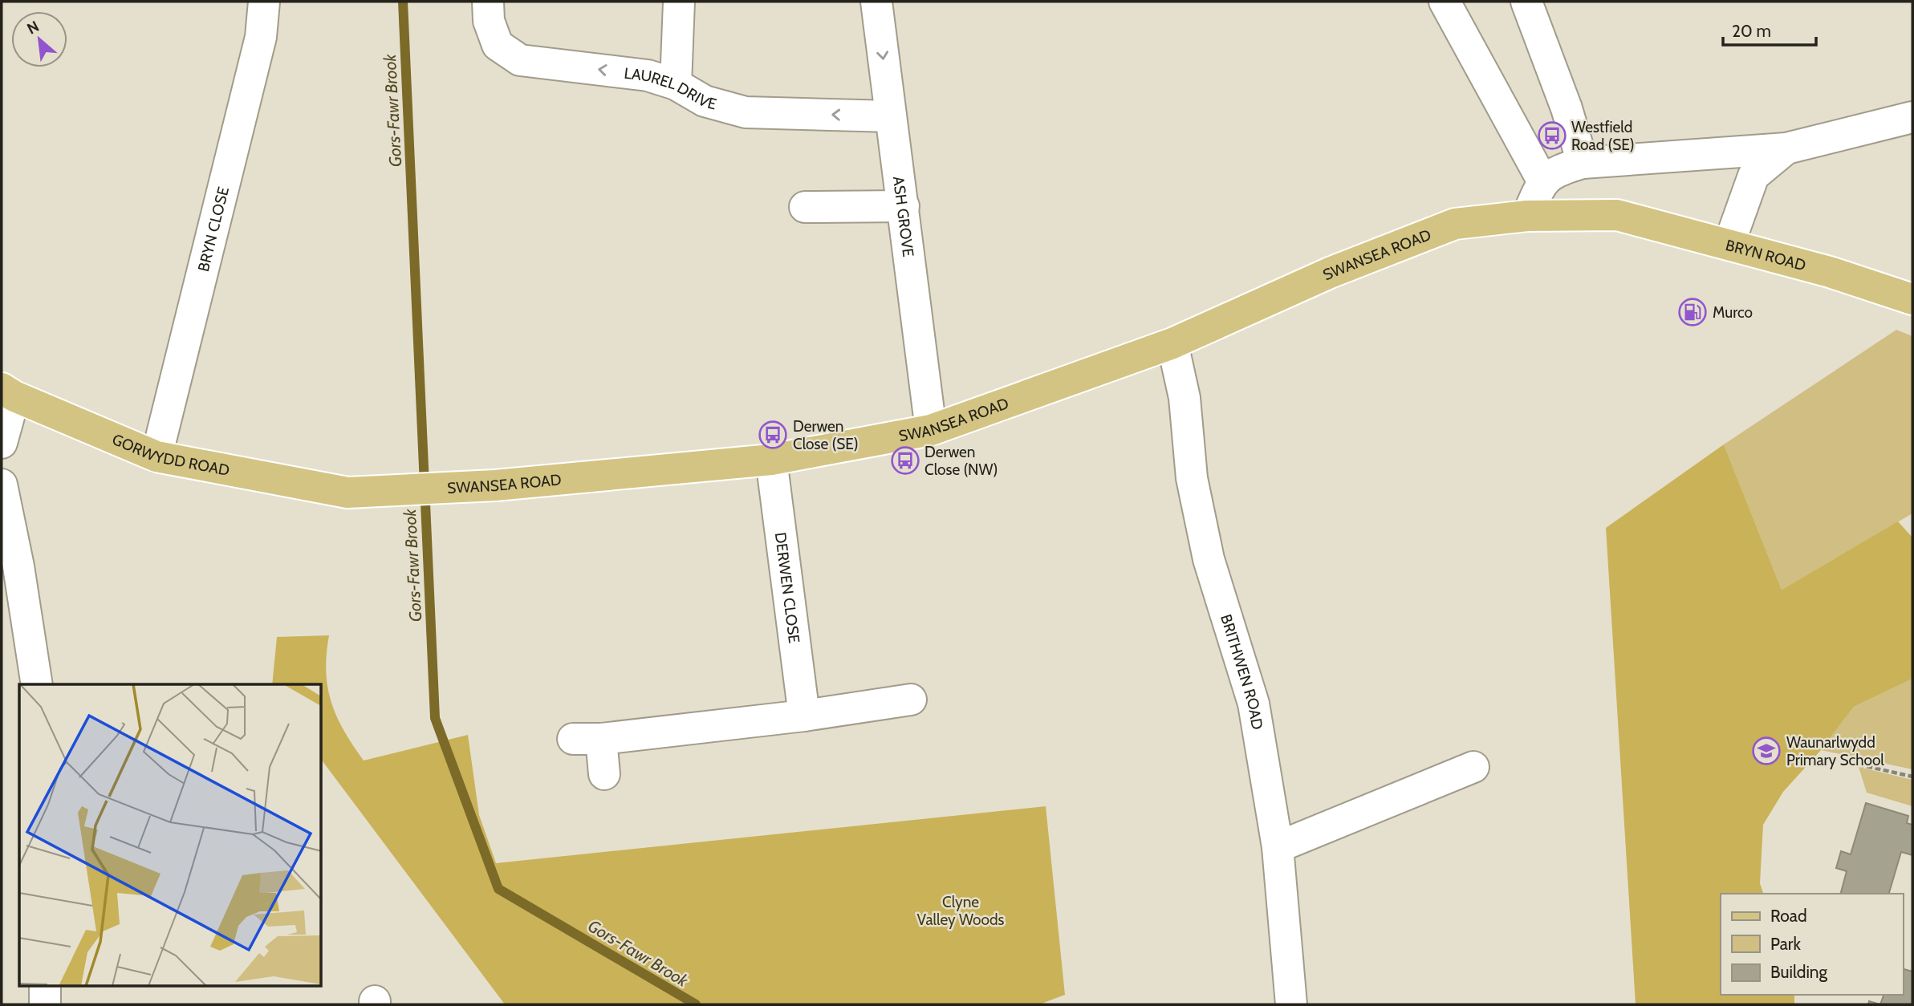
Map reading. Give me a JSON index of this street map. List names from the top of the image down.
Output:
{
  "streets": {
    "main road": ["BRYN ROAD", "SWANSEA ROAD", "GORWYDD ROAD"],
    "street": [
      "LAUREL DRIVE",
      "ASH GROVE",
      "BRYN CLOSE",
      "DERWEN CLOSE",
      "BRITHWEN ROAD"
    ]
  },
  "crossings": [
    ["LAUREL DRIVE", "ASH GROVE"],
    ["ASH GROVE", "SWANSEA ROAD"],
    ["BRYN CLOSE", "GORWYDD ROAD"],
    ["BRYN ROAD", "SWANSEA ROAD"],
    ["SWANSEA ROAD", "GORWYDD ROAD"],
    ["SWANSEA ROAD", "DERWEN CLOSE"],
    ["SWANSEA ROAD", "BRITHWEN ROAD"]
  ],
  "one_way": ["LAUREL DRIVE"],
  "water": ["Gors-Fawr Brook"],
  "parks": ["Clyne Valley Woods"],
  "places": {
    "bus stop": ["Westfield Road (SE)", "Derwen Close (SE)", "Derwen Close (NW)"],
    "fuel station": ["Murco"],
    "school or university": ["Waunarlwydd Primary School"]
  },
  "legend": ["Road", "Park", "Building"],
  "scale_bar": "20 m",
  "north": "top left"
}
